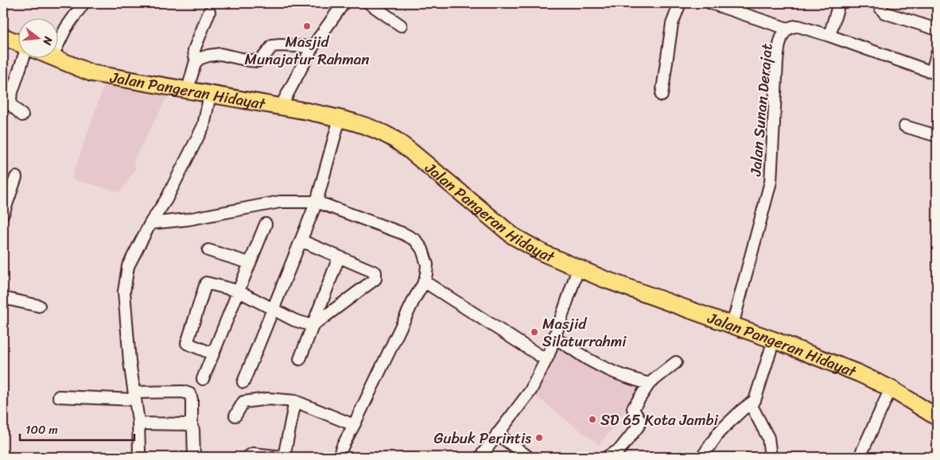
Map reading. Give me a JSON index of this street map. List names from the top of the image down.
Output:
{
  "streets": {
    "highway": ["Jalan Pangeran Hidayat"],
    "street": ["Jalan Sunan Derajat"]
  },
  "crossings": [
    ["Jalan Pangeran Hidayat", "Jalan Sunan Derajat"]
  ],
  "places": [
    "Masjid Munajatur Rahman",
    "Masjid Silaturrahmi",
    "SD 65 Kota Jambi",
    "Gubuk Perintis"
  ],
  "scale_bar": "100 m",
  "north": "right"
}
